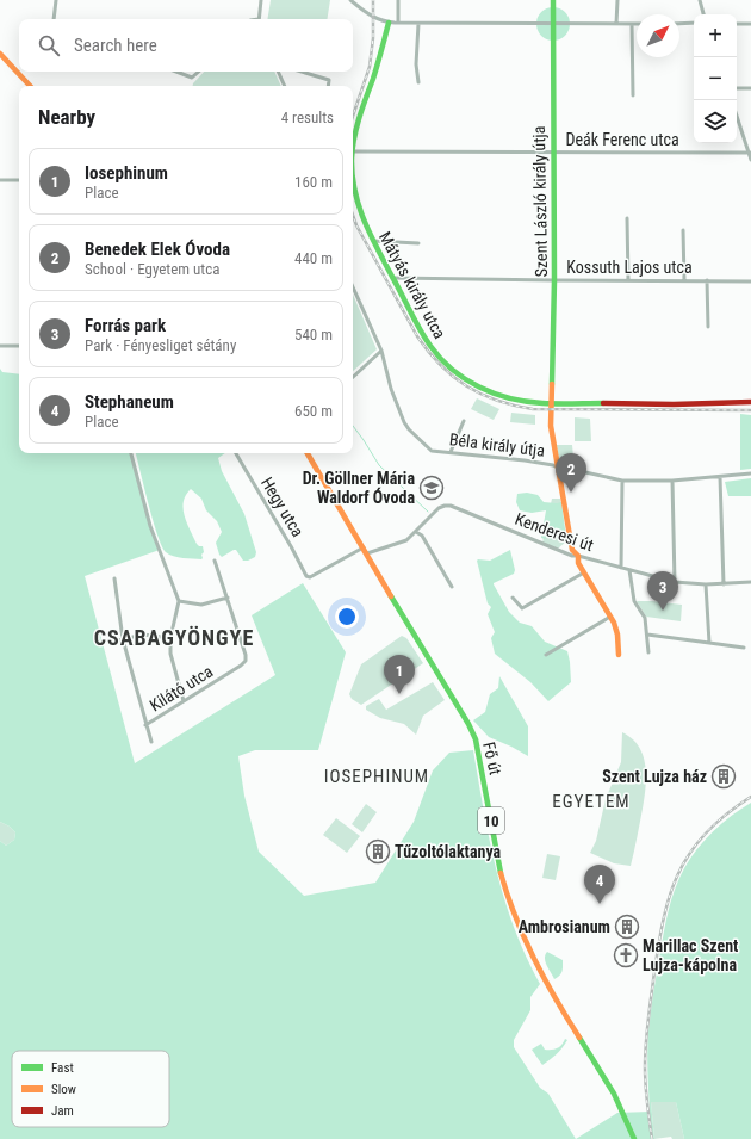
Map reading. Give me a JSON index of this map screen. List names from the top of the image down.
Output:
{
  "streets": {
    "street": [
      "Deák Ferenc utca",
      "Szent László király útja",
      "Kossuth Lajos utca",
      "Mátyás király utca",
      "Béla király útja",
      "Hegy utca",
      "Kenderesi út",
      "Kilátó utca",
      "Fő út",
      "10"
    ]
  },
  "crossings": [
    ["Deák Ferenc utca", "Szent László király útja"],
    ["Szent László király útja", "Kossuth Lajos utca"],
    ["Szent László király útja", "Mátyás király utca"],
    ["Szent László király útja", "Béla király útja"],
    ["Kossuth Lajos utca", "Mátyás király utca"],
    ["Hegy utca", "Fő út"],
    ["Kenderesi út", "Fő út"]
  ],
  "districts": ["CSABAGYÖNGYE", "IOSEPHINUM", "EGYETEM"],
  "places": {
    "school or university": ["Dr. Göllner Mária Waldorf Óvoda"],
    "building": ["Szent Lujza ház", "Tűzoltólaktanya", "Ambrosianum"],
    "church": ["Marillac Szent Lujza-kápolna"]
  },
  "legend": ["Fast", "Slow", "Jam"],
  "north": "top right",
  "page": {
    "map_buttons": ["+", "−"],
    "search": "Search here",
    "heading": ["Nearby", "4 results"],
    "list": [
      {
        "mark": "1",
        "name": "Iosephinum",
        "note": "Place",
        "value": "160 m"
      },
      {
        "mark": "2",
        "name": "Benedek Elek Óvoda",
        "note": "School · Egyetem utca",
        "value": "440 m"
      },
      {
        "mark": "3",
        "name": "Forrás park",
        "note": "Park · Fényesliget sétány",
        "value": "540 m"
      },
      {
        "mark": "4",
        "name": "Stephaneum",
        "note": "Place",
        "value": "650 m"
      }
    ],
    "pins": [
      "2",
      "3",
      "1",
      "4"
    ]
  }
}
